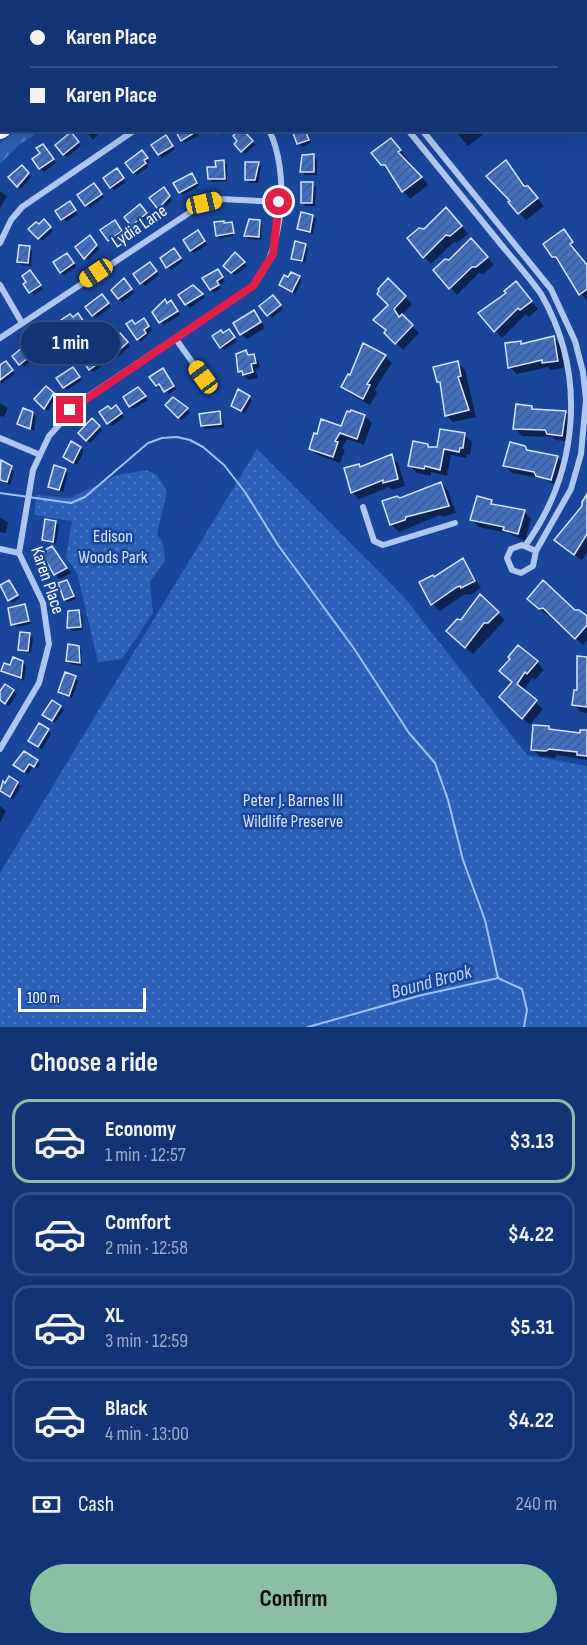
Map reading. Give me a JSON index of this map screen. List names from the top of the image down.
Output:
{
  "streets": {
    "street": ["Lydia Lane", "Karen Place"]
  },
  "crossings": [
    ["Lydia Lane", "Karen Place"]
  ],
  "water": ["Bound Brook"],
  "parks": ["Edison Woods Park", "Peter J. Barnes III Wildlife Preserve"],
  "scale_bar": "100 m",
  "page": {
    "banner": ["Karen Place", "Karen Place"],
    "bubble": "1 min",
    "scale": "100 m",
    "heading": "Choose a ride",
    "list": [
      {
        "name": "Economy",
        "note": "1 min · 12:57",
        "value": "$3.13"
      },
      {
        "name": "Comfort",
        "note": "2 min · 12:58",
        "value": "$4.22"
      },
      {
        "name": "XL",
        "note": "3 min · 12:59",
        "value": "$5.31"
      },
      {
        "name": "Black",
        "note": "4 min · 13:00",
        "value": "$4.22"
      }
    ],
    "pay": ["Cash", "240 m"],
    "buttons": "Confirm"
  }
}
